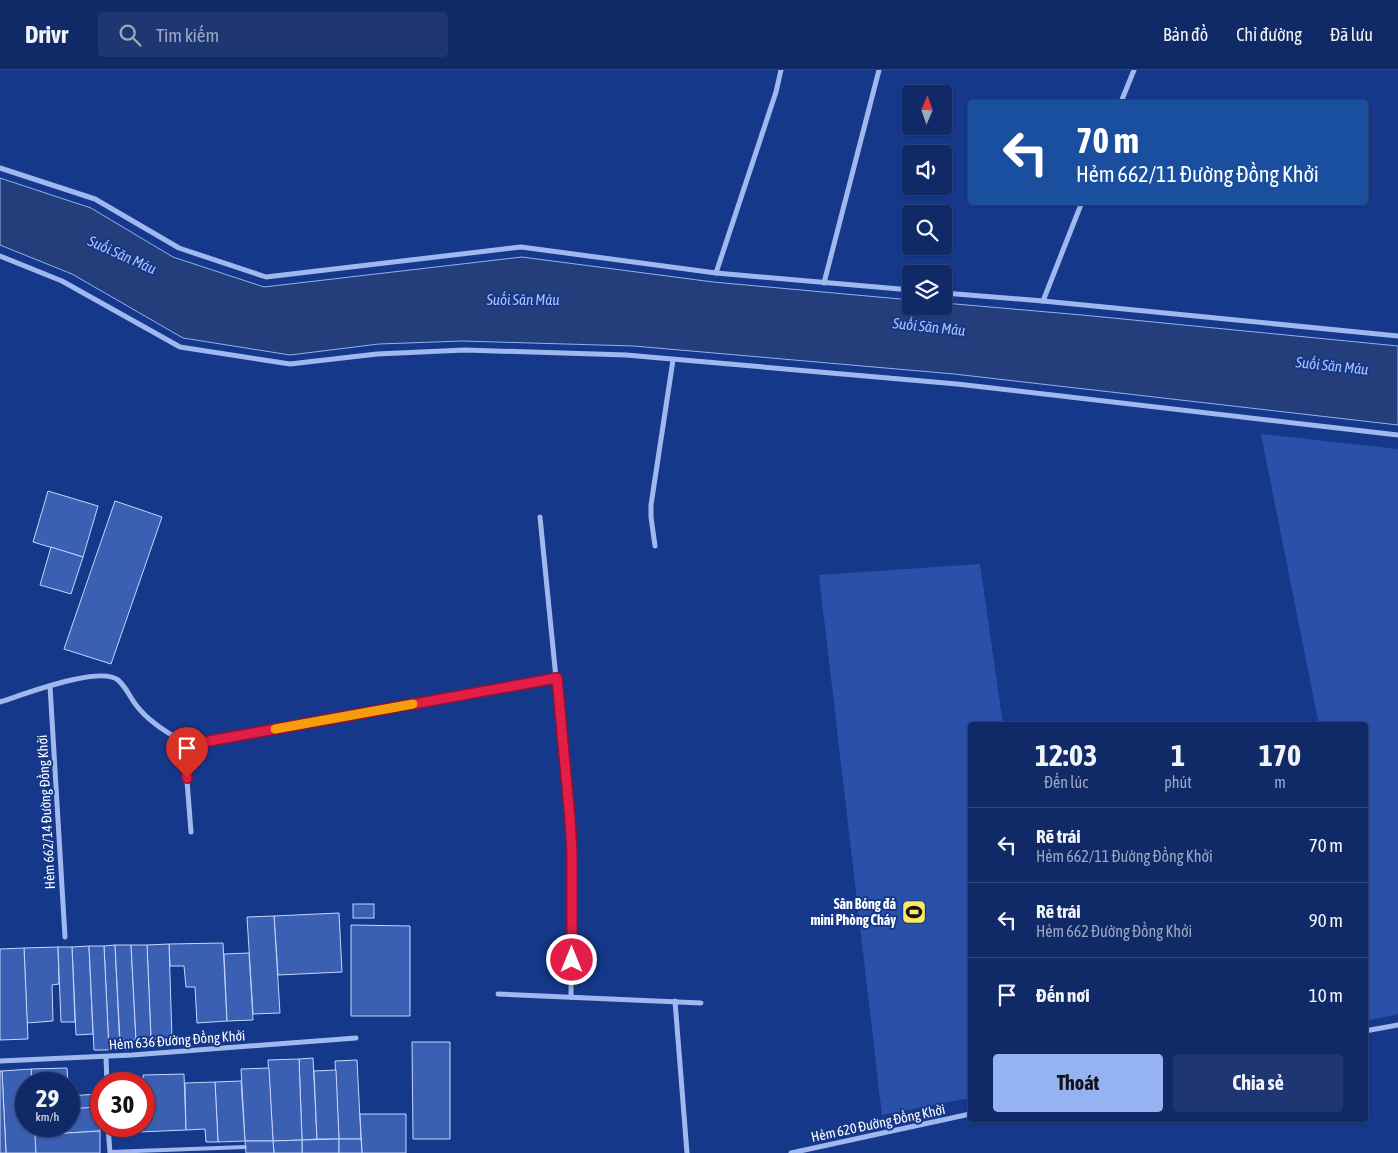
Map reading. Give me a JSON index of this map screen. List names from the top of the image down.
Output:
{
  "streets": {
    "street": ["Hẻm 662/14 Đường Đồng Khởi", "Hẻm 636 Đường Đồng Khởi", "Hẻm 620 Đường Đồng Khởi"]
  },
  "water": ["Suối Săn Máu"],
  "places": {
    "sports": ["Sân Bóng đá mini Phòng Cháy"]
  },
  "north": "top",
  "page": {
    "header": "Drivr",
    "search": "Tìm kiếm",
    "nav": ["Bản đồ", "Chỉ đường", "Đã lưu"],
    "turn": ["70 m", "Hẻm 662/11 Đường Đồng Khởi"],
    "eta": [
      "12:03",
      "Đến lúc",
      "1",
      "phút",
      "170",
      "m"
    ],
    "list": [
      {
        "name": "Rẽ trái",
        "note": "Hẻm 662/11 Đường Đồng Khởi",
        "value": "70 m"
      },
      {
        "name": "Rẽ trái",
        "note": "Hẻm 662 Đường Đồng Khởi",
        "value": "90 m"
      },
      {
        "name": "Đến nơi",
        "value": "10 m"
      }
    ],
    "buttons": ["Thoát", "Chia sẻ"],
    "speed": "29 km/h",
    "limit": "30"
  }
}
